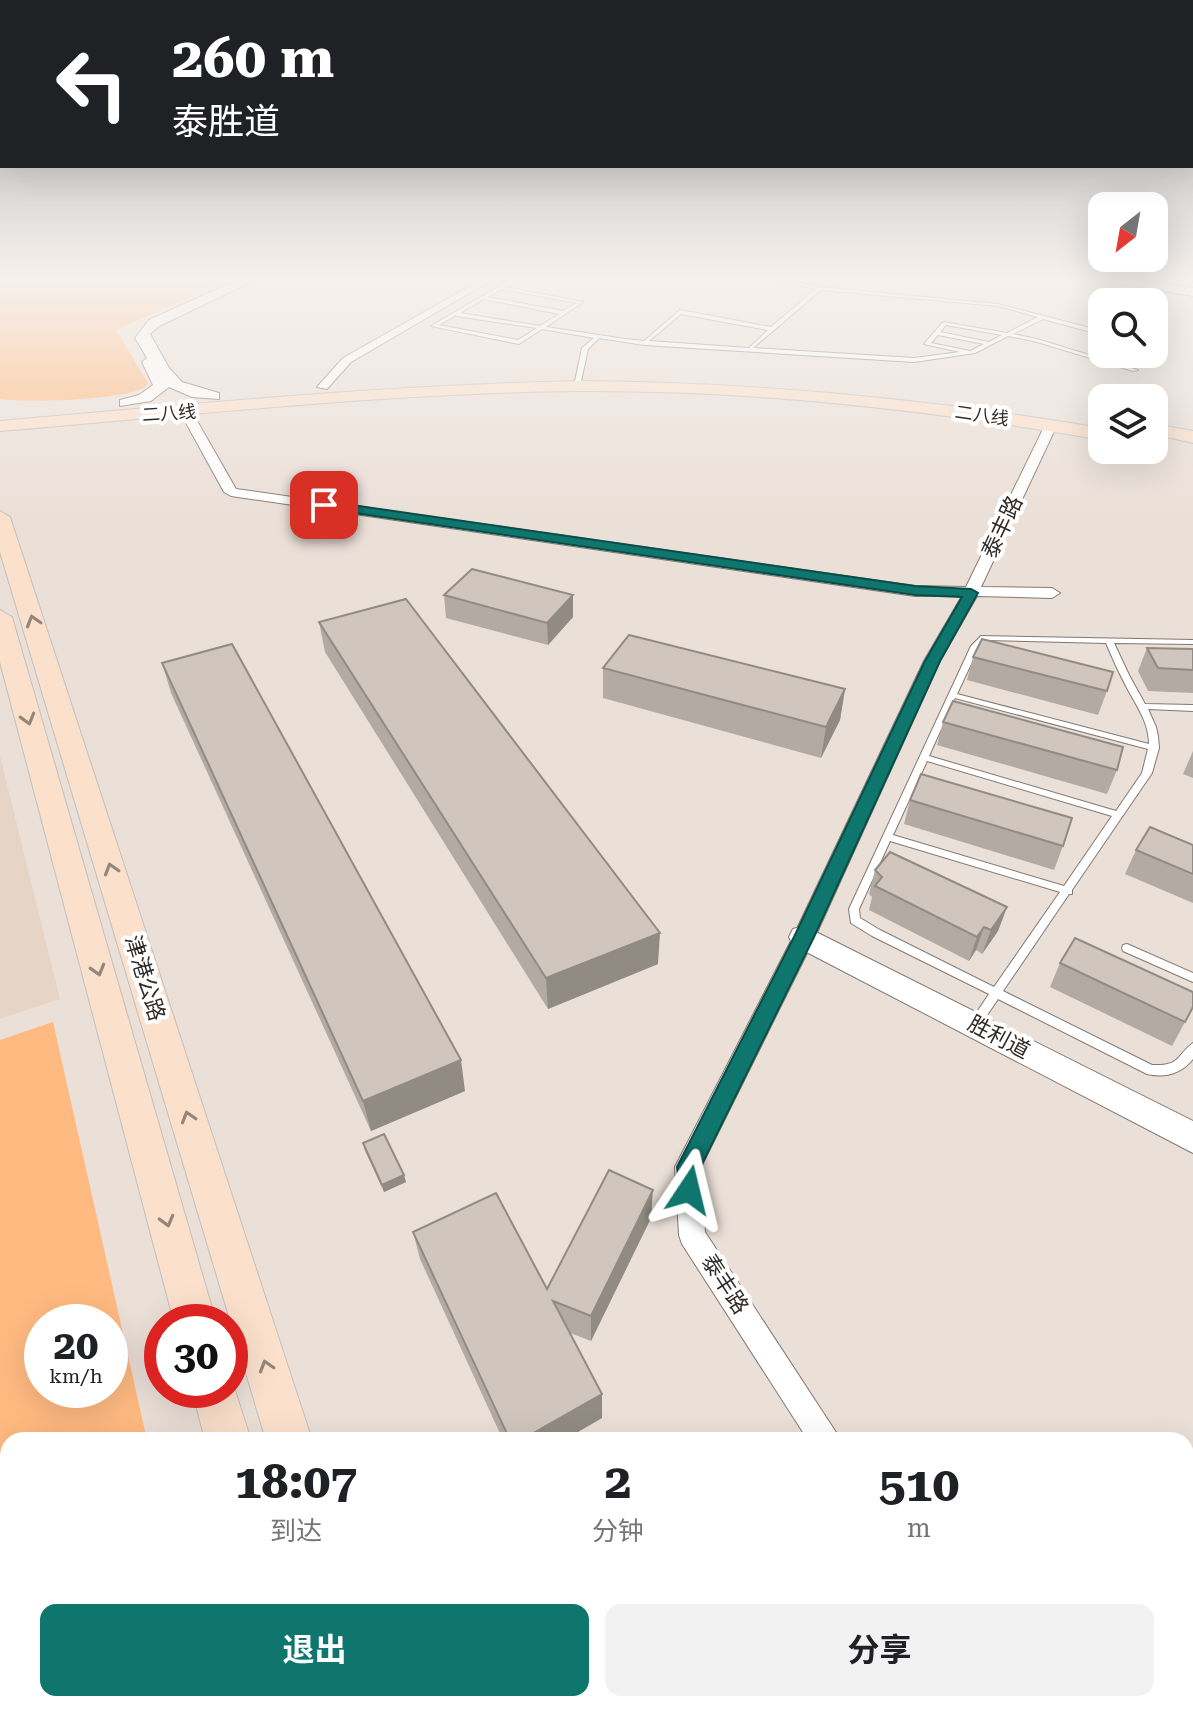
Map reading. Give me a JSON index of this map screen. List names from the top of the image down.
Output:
{
  "streets": {
    "main road": ["二八线", "津港公路"],
    "street": ["泰丰路", "胜利道"]
  },
  "crossings": [
    ["二八线", "泰丰路"],
    ["泰丰路", "胜利道"]
  ],
  "north": "bottom left",
  "page": {
    "turn": ["260 m", "泰胜道"],
    "speed": "20 km/h",
    "limit": "30",
    "eta": [
      "18:07",
      "到达",
      "2",
      "分钟",
      "510",
      "m"
    ],
    "buttons": ["退出", "分享"]
  }
}
